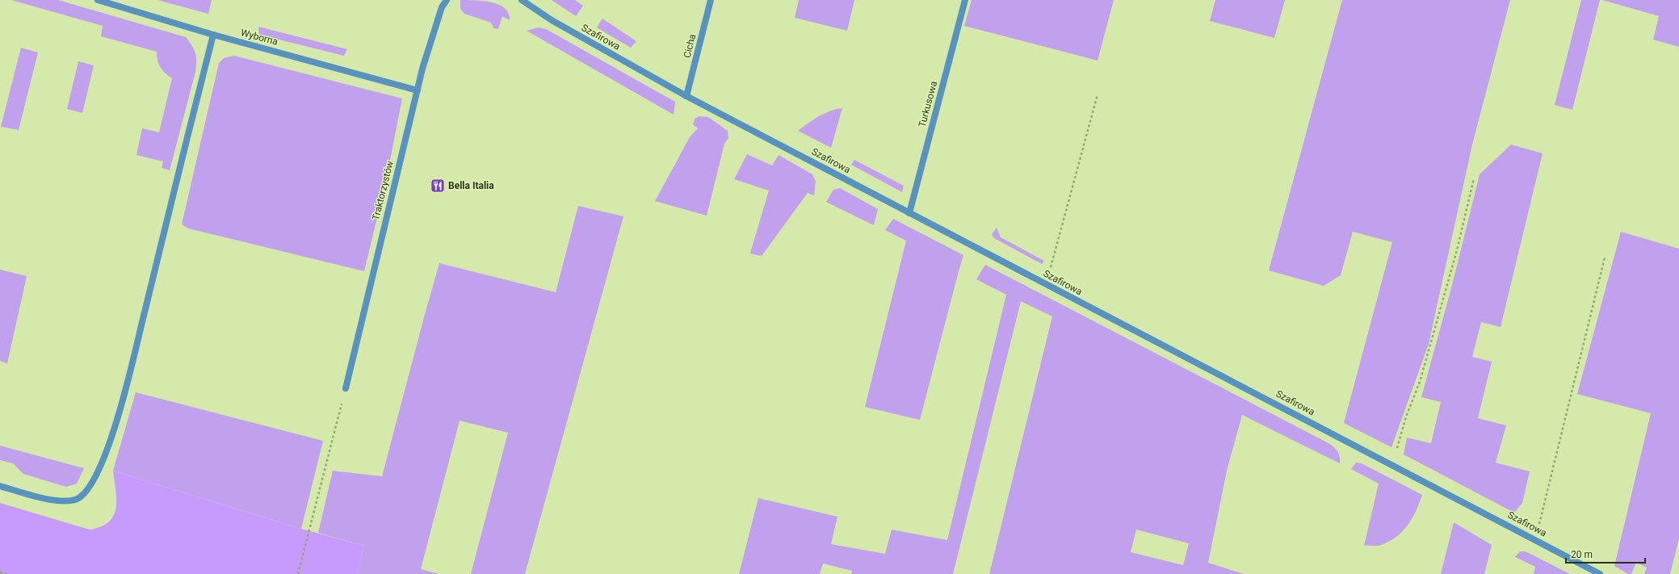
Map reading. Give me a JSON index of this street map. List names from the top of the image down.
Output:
{
  "streets": {
    "street": [
      "Wyborna",
      "Szafirowa",
      "Cicha",
      "Turkusowa",
      "Traktorzystów"
    ]
  },
  "crossings": [
    ["Wyborna", "Traktorzystów"],
    ["Szafirowa", "Cicha"],
    ["Szafirowa", "Turkusowa"]
  ],
  "places": {
    "restaurant": ["Bella Italia"]
  },
  "scale_bar": "20 m"
}
